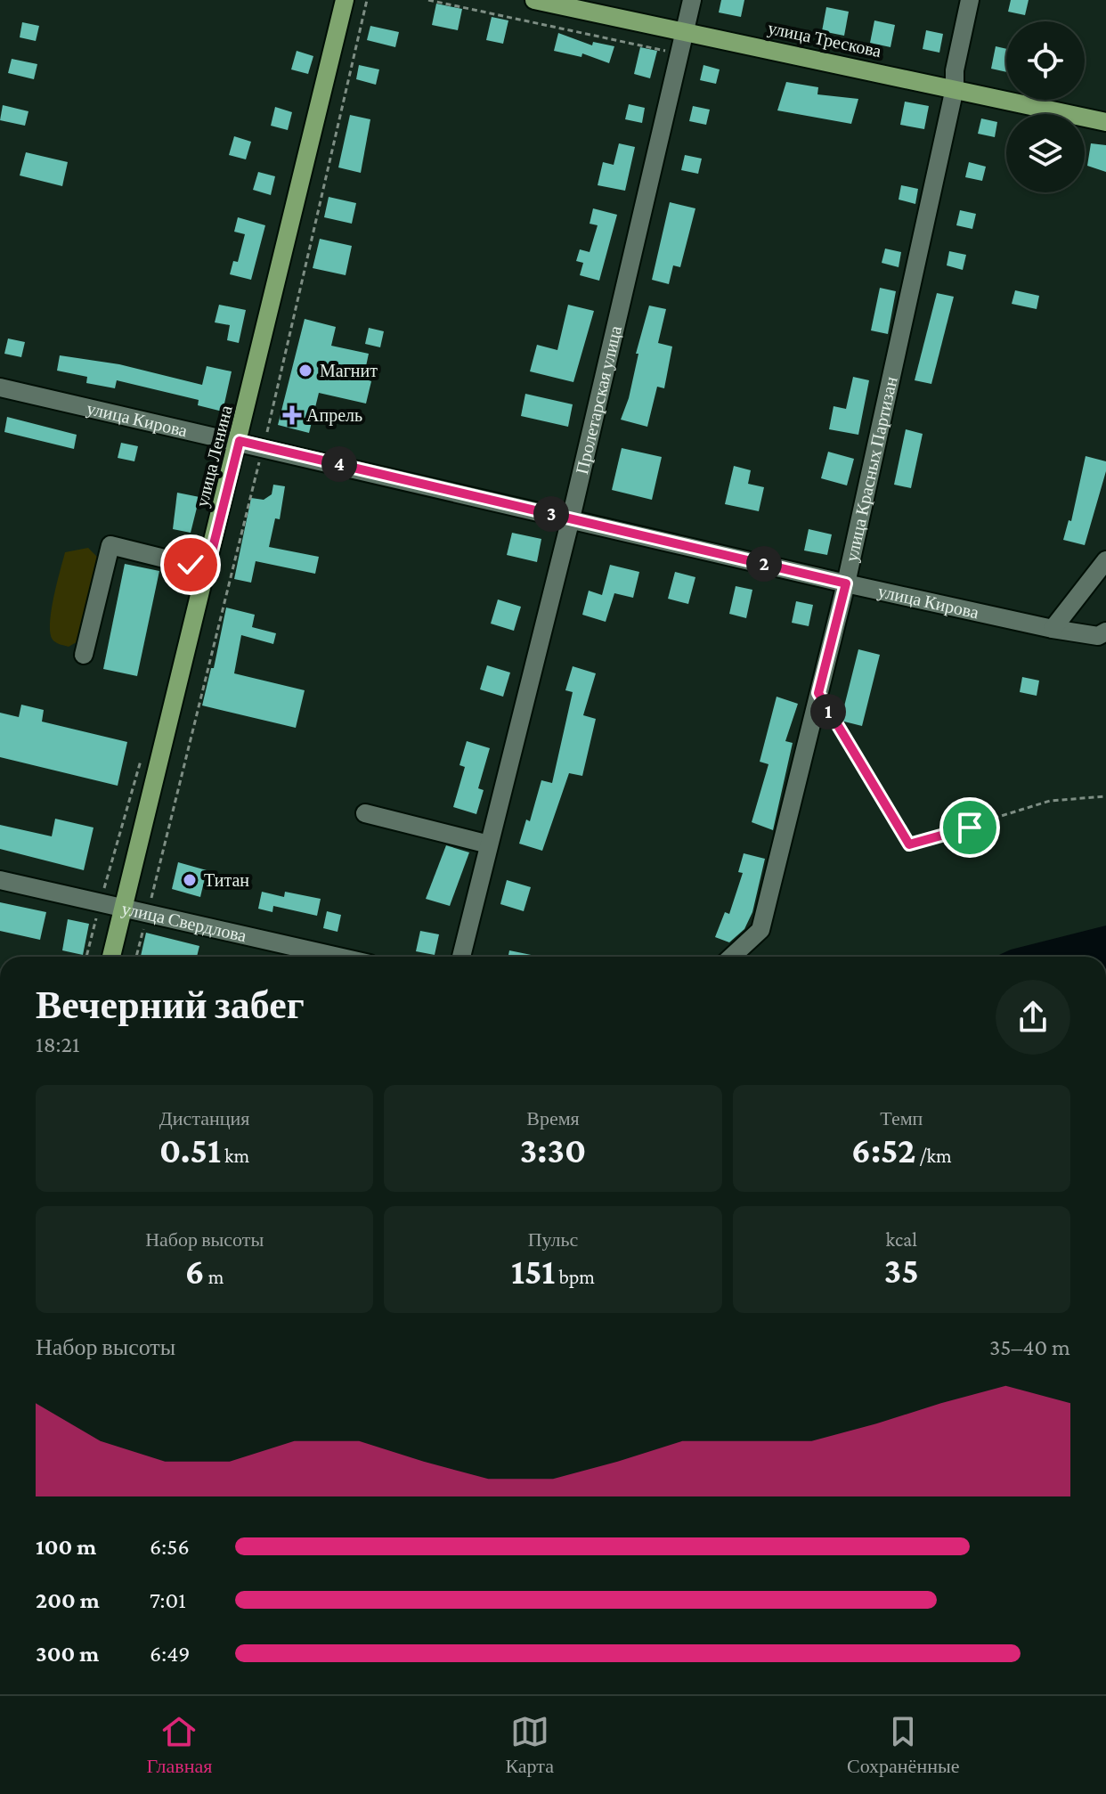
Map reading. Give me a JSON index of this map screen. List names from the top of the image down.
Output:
{
  "streets": {
    "main road": ["улица Трескова", "улица Ленина"],
    "street": [
      "Пролетарская улица",
      "улица Кирова",
      "улица Красных Партизан",
      "улица Свердлова"
    ]
  },
  "crossings": [
    ["улица Трескова", "Пролетарская улица"],
    ["улица Трескова", "улица Красных Партизан"],
    ["Пролетарская улица", "улица Кирова"],
    ["улица Кирова", "улица Ленина"],
    ["улица Кирова", "улица Красных Партизан"],
    ["улица Ленина", "улица Свердлова"]
  ],
  "places": {
    "other": ["Магнит", "Титан"],
    "health": ["Апрель"]
  },
  "page": {
    "pins": [
      "4",
      "3",
      "2",
      "1"
    ],
    "heading": ["Вечерний забег", "18:21"],
    "stats": [
      ["Дистанция", "0.51 km"],
      ["Время", "3:30"],
      ["Темп", "6:52 /km"],
      ["Набор высоты", "6 m"],
      ["Пульс", "151 bpm"],
      ["kcal", "35"]
    ],
    "chart": ["Набор высоты", "35–40 m"],
    "list": [
      {
        "name": "100 m",
        "note": "6:56"
      },
      {
        "name": "200 m",
        "note": "7:01"
      },
      {
        "name": "300 m",
        "note": "6:49"
      }
    ],
    "tabs": ["Главная", "Карта", "Сохранённые"]
  }
}
